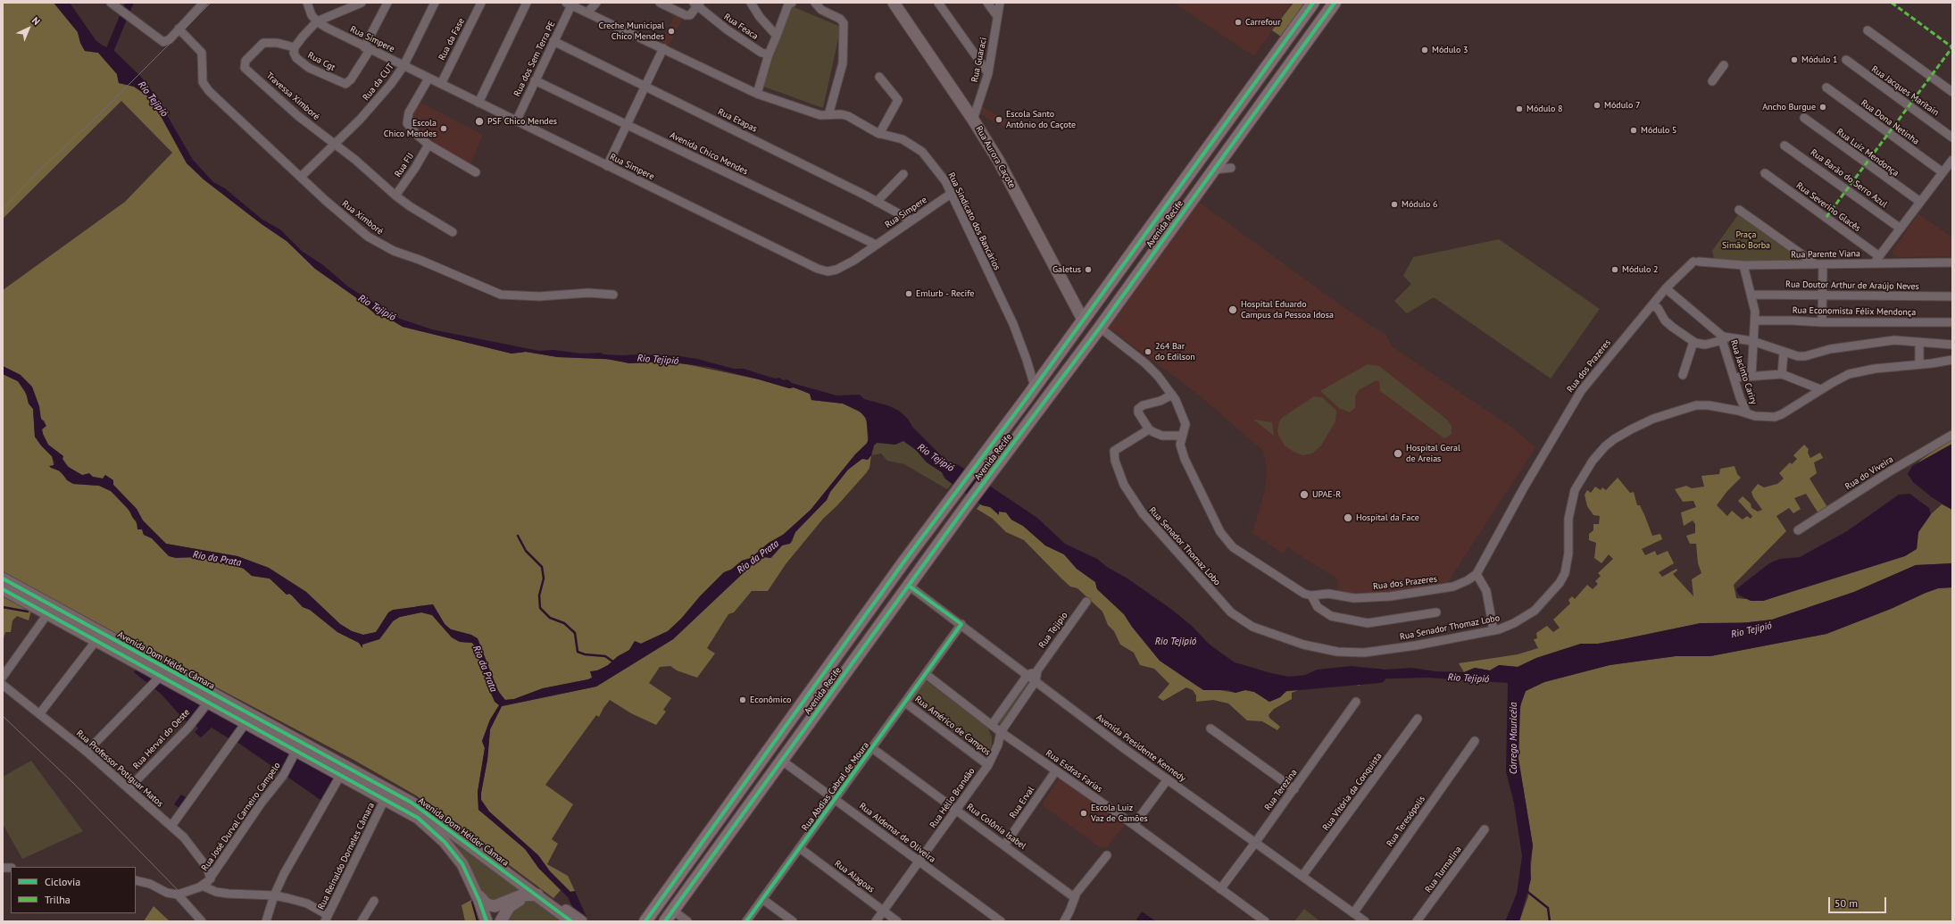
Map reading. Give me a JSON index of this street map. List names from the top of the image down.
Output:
{
  "streets": {
    "main road": ["Rua Aurora Caçote", "Avenida Recife", "Avenida Dom Hélder Câmara"],
    "street": [
      "Rua Feaca",
      "Rua Simpere",
      "Rua da Fase",
      "Rua dos Sem Terra PE",
      "Rua Guaraci",
      "Rua Cgt",
      "Rua da CUT",
      "Rua Jacques Maritain",
      "Travessa Ximboré",
      "Rua Etapas",
      "Rua Dona Netinha",
      "Rua Luiz Mendonça",
      "Avenida Chico Mendes",
      "Rua FIJ",
      "Rua Barão do Serro Azul",
      "Rua Severino Glacês",
      "Rua Ximboré",
      "Rua Sindicato dos Bancários",
      "Rua Parente Viana",
      "Rua Doutor Arthur de Araújo Neves",
      "Rua Economista Félix Mendonça",
      "Rua dos Prazeres",
      "Rua Jacinto Cariry",
      "Rua do Viveira",
      "Rua Senador Thomaz Lobo",
      "Rua Tejipio",
      "Rua Américo de Campos",
      "Rua Herval do Oeste",
      "Avenida Presidente Kennedy",
      "Rua Professor Potiguar Matos",
      "Rua Esdras Farias",
      "Rua Abdias Cabral de Moura",
      "Rua Terezina",
      "Rua Vitória da Conquista",
      "Rua Hélio Brandão",
      "Rua Erval",
      "Rua José Durval Carneiro Campelo",
      "Rua Teresópolis",
      "Rua Colônia Isabel",
      "Rua Aldemar de Oliveira",
      "Rua Reinaldo Dorneles Câmara",
      "Rua Turmalina",
      "Rua Alagoas"
    ]
  },
  "crossings": [
    ["Rua Simpere", "Rua da Fase"],
    ["Rua Simpere", "Rua dos Sem Terra PE"],
    ["Rua Simpere", "Rua Cgt"],
    ["Rua Simpere", "Rua da CUT"],
    ["Rua Simpere", "Rua Etapas"],
    ["Rua Simpere", "Avenida Chico Mendes"],
    ["Rua Simpere", "Rua Sindicato dos Bancários"],
    ["Rua dos Sem Terra PE", "Rua Etapas"],
    ["Rua dos Sem Terra PE", "Avenida Chico Mendes"],
    ["Rua dos Sem Terra PE", "Rua Sindicato dos Bancários"],
    ["Rua Guaraci", "Rua Aurora Caçote"],
    ["Rua Cgt", "Travessa Ximboré"],
    ["Rua da CUT", "Travessa Ximboré"],
    ["Travessa Ximboré", "Rua FIJ"],
    ["Rua Aurora Caçote", "Avenida Recife"],
    ["Rua Sindicato dos Bancários", "Avenida Recife"],
    ["Avenida Recife", "Rua dos Prazeres"],
    ["Avenida Recife", "Avenida Presidente Kennedy"],
    ["Avenida Recife", "Rua Aldemar de Oliveira"],
    ["Rua Parente Viana", "Rua dos Prazeres"],
    ["Rua Jacinto Cariry", "Rua Senador Thomaz Lobo"],
    ["Rua Tejipio", "Avenida Presidente Kennedy"],
    ["Rua Tejipio", "Rua Hélio Brandão"],
    ["Avenida Dom Hélder Câmara", "Rua Herval do Oeste"],
    ["Avenida Dom Hélder Câmara", "Rua José Durval Carneiro Campelo"],
    ["Avenida Dom Hélder Câmara", "Rua Reinaldo Dorneles Câmara"],
    ["Rua Américo de Campos", "Rua Abdias Cabral de Moura"],
    ["Rua Américo de Campos", "Rua Hélio Brandão"],
    ["Rua Herval do Oeste", "Rua Professor Potiguar Matos"],
    ["Avenida Presidente Kennedy", "Rua Abdias Cabral de Moura"],
    ["Avenida Presidente Kennedy", "Rua Terezina"],
    ["Avenida Presidente Kennedy", "Rua Vitória da Conquista"],
    ["Avenida Presidente Kennedy", "Rua Hélio Brandão"],
    ["Avenida Presidente Kennedy", "Rua Teresópolis"],
    ["Rua Professor Potiguar Matos", "Rua José Durval Carneiro Campelo"],
    ["Rua Esdras Farias", "Rua Abdias Cabral de Moura"],
    ["Rua Esdras Farias", "Rua Terezina"],
    ["Rua Esdras Farias", "Rua Hélio Brandão"],
    ["Rua Esdras Farias", "Rua Erval"],
    ["Rua Abdias Cabral de Moura", "Rua Colônia Isabel"],
    ["Rua Abdias Cabral de Moura", "Rua Aldemar de Oliveira"],
    ["Rua Abdias Cabral de Moura", "Rua Alagoas"],
    ["Rua Hélio Brandão", "Rua Colônia Isabel"],
    ["Rua Hélio Brandão", "Rua Aldemar de Oliveira"],
    ["Rua Hélio Brandão", "Rua Alagoas"],
    ["Rua Erval", "Rua Colônia Isabel"]
  ],
  "water": ["Rio Tejipió", "Rio da Prata", "Córrego Mauricéia"],
  "parks": ["Praça Simão Borba"],
  "places": [
    "Carrefour",
    "Creche Municipal Chico Mendes",
    "Módulo 3",
    "Módulo 1",
    "Módulo 7",
    "Ancho Burgue",
    "Módulo 8",
    "Escola Santo Antônio do Caçote",
    "PSF Chico Mendes",
    "Escola Chico Mendes",
    "Módulo 5",
    "Módulo 6",
    "Galetus",
    "Módulo 2",
    "Emlurb - Recife",
    "Hospital Eduardo Campus da Pessoa Idosa",
    "264 Bar do Edilson",
    "Hospital Geral de Areias",
    "UPAE-R",
    "Hospital da Face",
    "Econômico",
    "Escola Luiz Vaz de Camões"
  ],
  "legend": ["Ciclovia", "Trilha"],
  "scale_bar": "50 m",
  "north": "top right"
}
